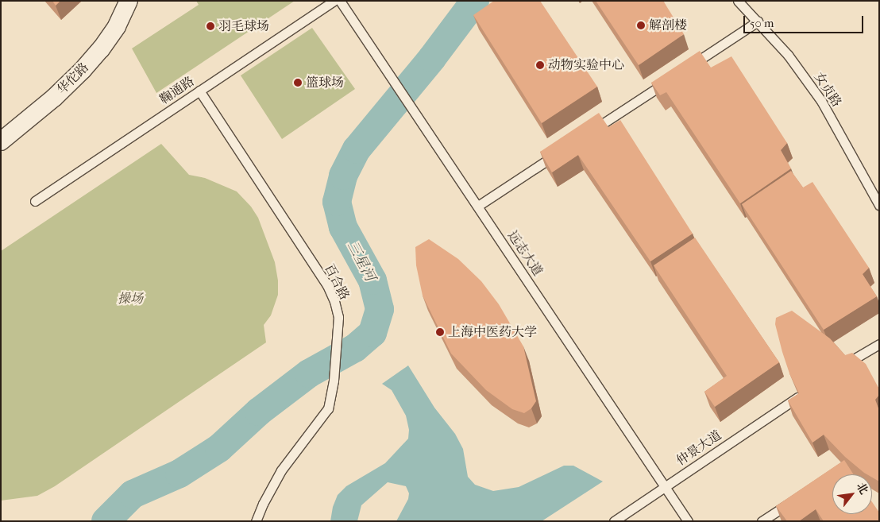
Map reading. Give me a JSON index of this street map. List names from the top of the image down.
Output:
{
  "streets": {
    "street": ["华佗路"],
    "lane": [
      "女贞路",
      "鞠通路",
      "远志大道",
      "百合路",
      "仲景大道"
    ]
  },
  "crossings": [
    ["鞠通路", "百合路"],
    ["远志大道", "仲景大道"]
  ],
  "water": ["三星河"],
  "parks": ["操场"],
  "places": [
    "解剖楼",
    "羽毛球场",
    "动物实验中心",
    "篮球场",
    "上海中医药大学"
  ],
  "scale_bar": "50 m",
  "north": "top right"
}
